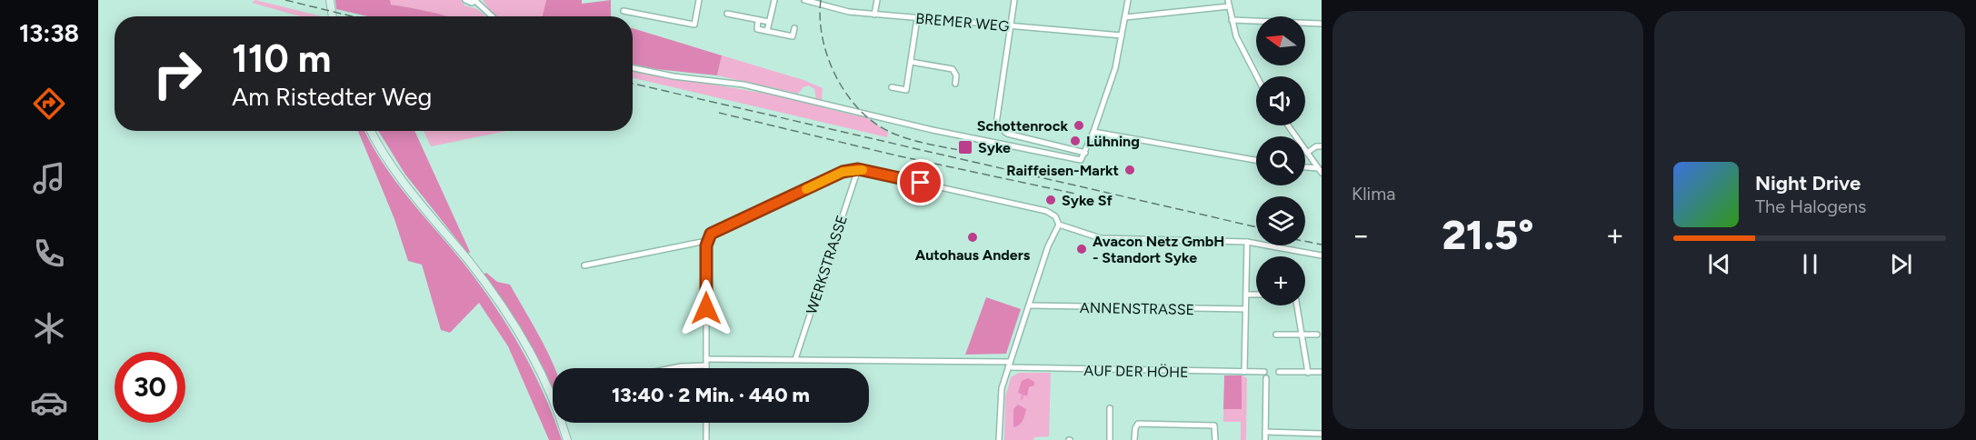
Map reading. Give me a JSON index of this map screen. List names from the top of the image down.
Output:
{
  "streets": {
    "street": [
      "BREMER WEG",
      "WERKSTRASSE",
      "ANNENSTRASSE",
      "AUF DER HÖHE"
    ]
  },
  "crossings": [
    ["WERKSTRASSE", "AUF DER HÖHE"]
  ],
  "places": {
    "other": [
      "Schottenrock",
      "Lühning",
      "Raiffeisen-Markt",
      "Syke Sf",
      "Autohaus Anders",
      "Avacon Netz GmbH - Standort Syke"
    ],
    "transit": ["Syke"]
  },
  "north": "left",
  "page": {
    "tabs": "13:38",
    "tile": "Klima",
    "map_buttons": "+",
    "turn": ["110 m", "Am Ristedter Weg"],
    "song": ["Night Drive", "The Halogens"],
    "heat": ["−", "21.5°", "+"],
    "limit": "30",
    "trip": "13:40 · 2 Min. · 440 m"
  }
}
